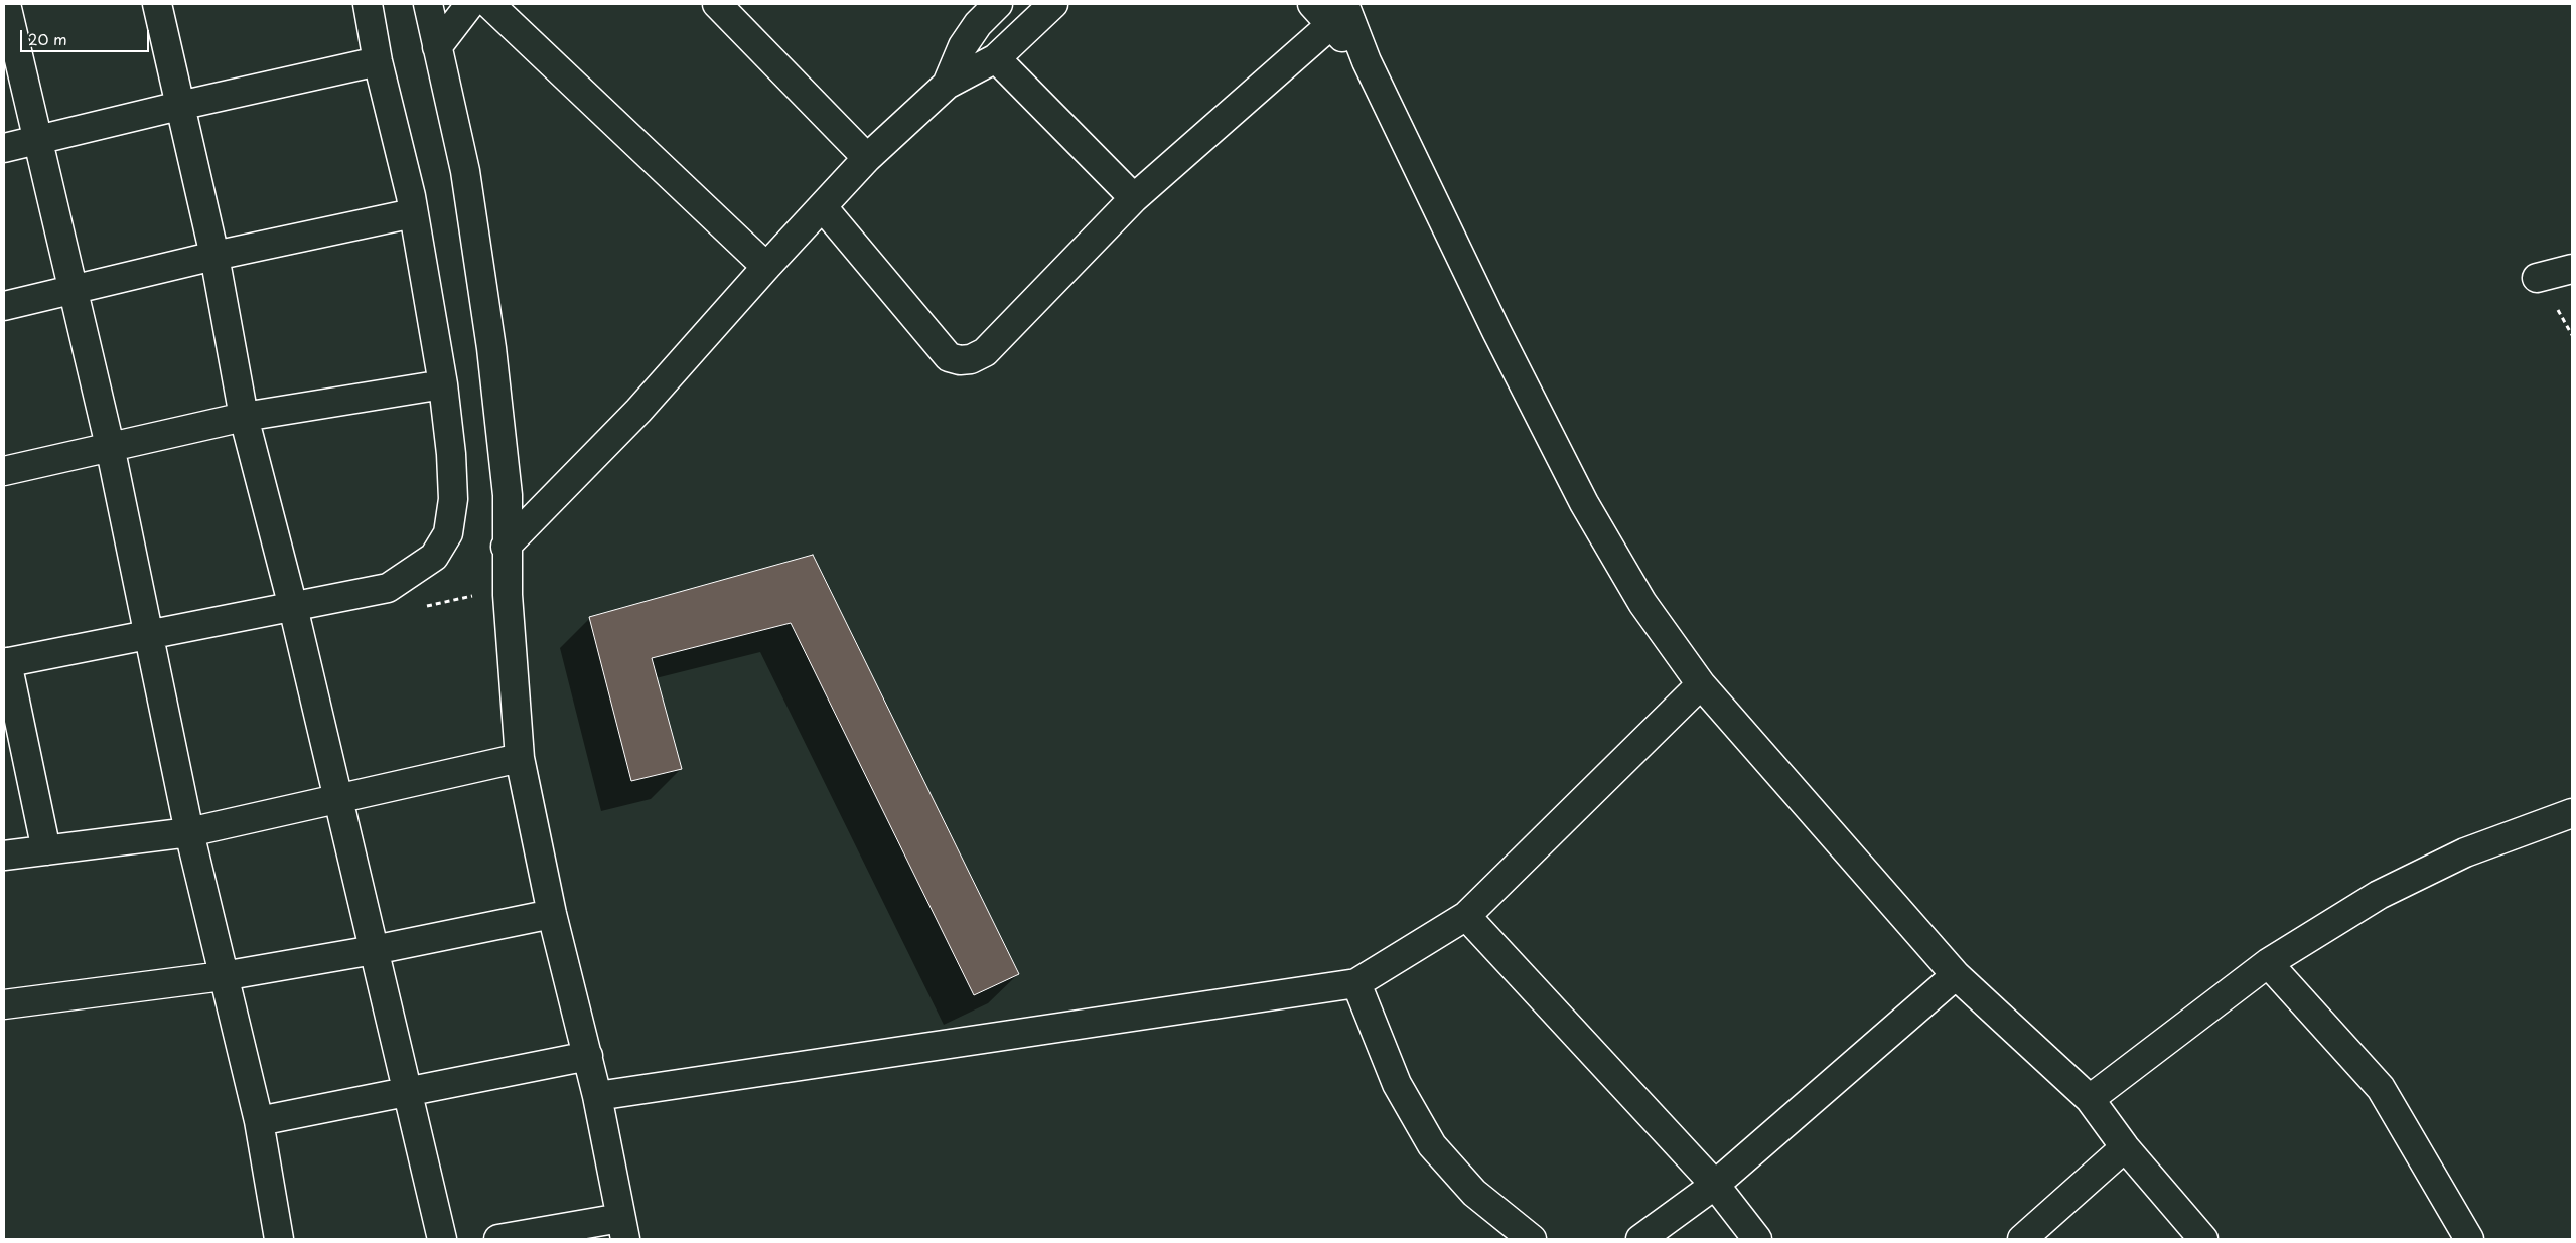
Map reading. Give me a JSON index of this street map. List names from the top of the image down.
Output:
{
  "scale_bar": "20 m"
}
